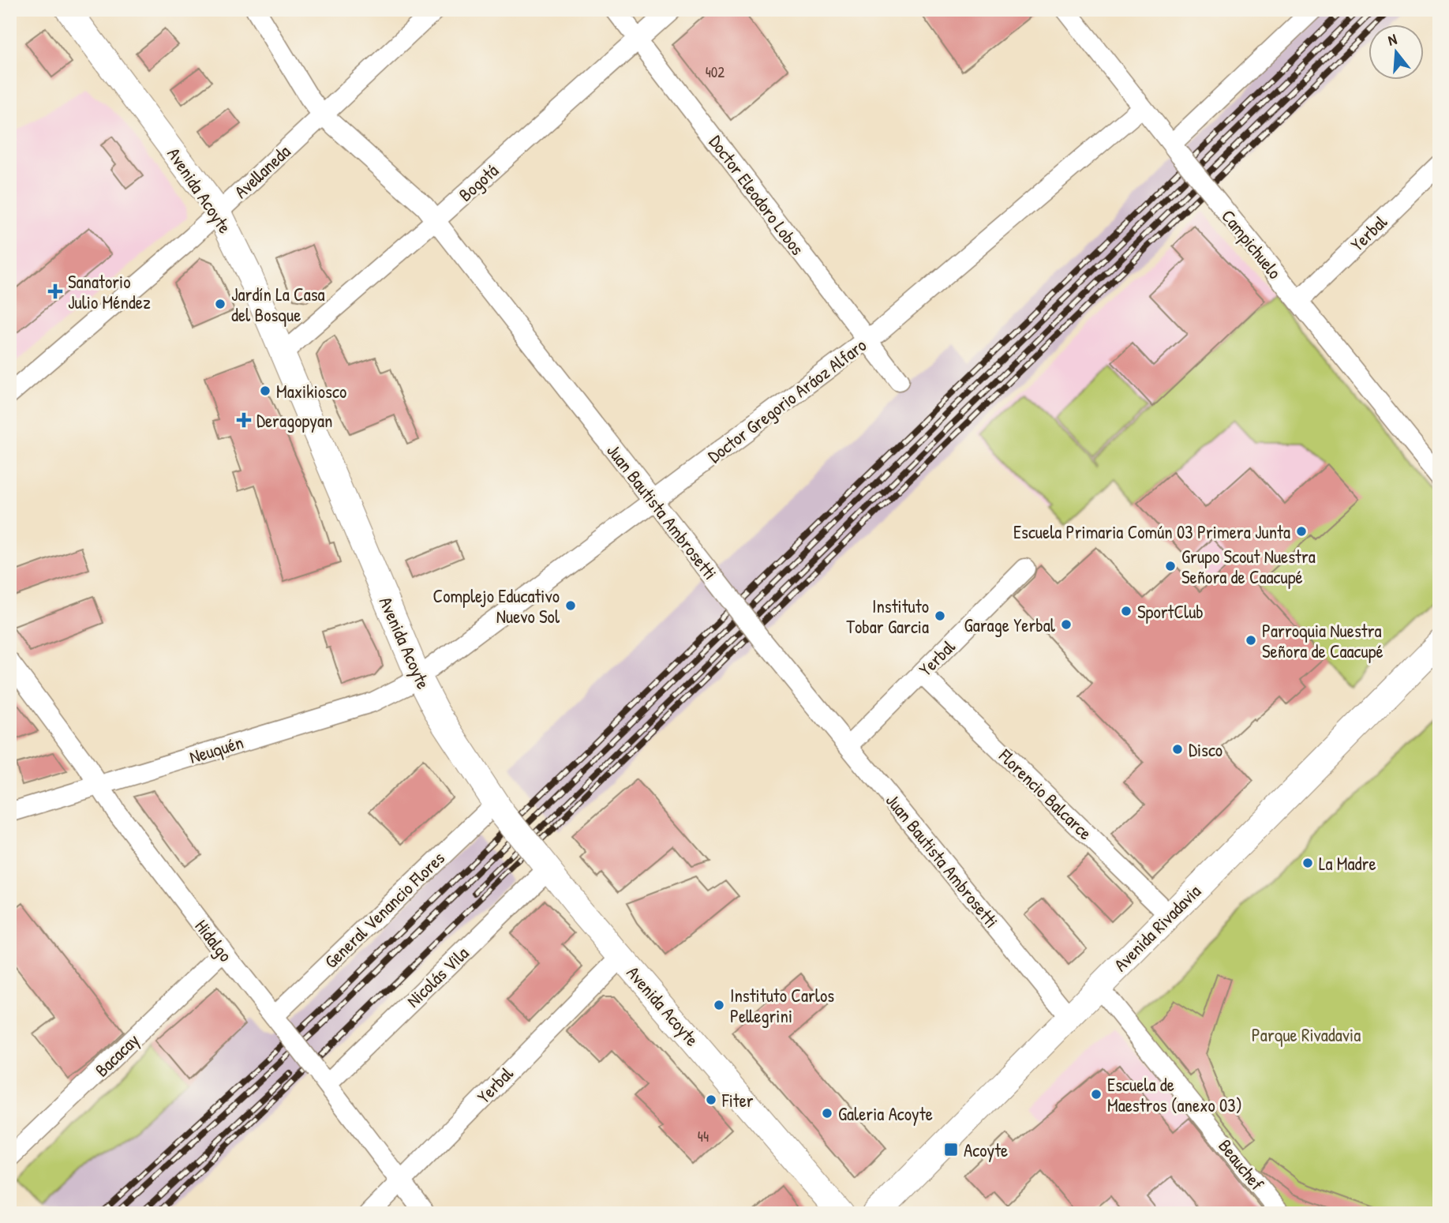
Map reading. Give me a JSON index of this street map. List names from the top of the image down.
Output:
{
  "streets": {
    "main road": ["Avenida Acoyte", "Avenida Rivadavia"],
    "street": [
      "Avellaneda",
      "Bogotá",
      "Doctor Eleodoro Lobos",
      "Yerbal",
      "Campichuelo",
      "Doctor Gregorio Aráoz Alfaro",
      "Juan Bautista Ambrosetti",
      "Neuquén",
      "Florencio Balcarce",
      "General Venancio Flores",
      "Hidalgo",
      "Nicolás Vila",
      "Bacacay",
      "Beauchef"
    ]
  },
  "crossings": [
    ["Avellaneda", "Avenida Acoyte"],
    ["Avellaneda", "Juan Bautista Ambrosetti"],
    ["Bogotá", "Avenida Acoyte"],
    ["Bogotá", "Doctor Eleodoro Lobos"],
    ["Bogotá", "Juan Bautista Ambrosetti"],
    ["Avenida Acoyte", "Yerbal"],
    ["Avenida Acoyte", "Doctor Gregorio Aráoz Alfaro"],
    ["Avenida Acoyte", "Neuquén"],
    ["Avenida Acoyte", "General Venancio Flores"],
    ["Avenida Acoyte", "Nicolás Vila"],
    ["Doctor Eleodoro Lobos", "Doctor Gregorio Aráoz Alfaro"],
    ["Yerbal", "Campichuelo"],
    ["Yerbal", "Juan Bautista Ambrosetti"],
    ["Yerbal", "Florencio Balcarce"],
    ["Yerbal", "Hidalgo"],
    ["Campichuelo", "Doctor Gregorio Aráoz Alfaro"],
    ["Doctor Gregorio Aráoz Alfaro", "Juan Bautista Ambrosetti"],
    ["Doctor Gregorio Aráoz Alfaro", "Neuquén"],
    ["Juan Bautista Ambrosetti", "Avenida Rivadavia"],
    ["Neuquén", "Hidalgo"],
    ["Florencio Balcarce", "Avenida Rivadavia"],
    ["General Venancio Flores", "Hidalgo"],
    ["Avenida Rivadavia", "Beauchef"],
    ["Hidalgo", "Nicolás Vila"],
    ["Hidalgo", "Bacacay"]
  ],
  "parks": ["Parque Rivadavia"],
  "places": {
    "health": ["Sanatorio Julio Méndez", "Deragopyan"],
    "other": [
      "Jardín La Casa del Bosque",
      "Maxikiosco",
      "Escuela Primaria Común 03 Primera Junta",
      "Grupo Scout Nuestra Señora de Caacupé",
      "Complejo Educativo Nuevo Sol",
      "SportClub",
      "Instituto Tobar Garcia",
      "Garage Yerbal",
      "Parroquia Nuestra Señora de Caacupé",
      "Disco",
      "La Madre",
      "Instituto Carlos Pellegrini",
      "Escuela de Maestros (anexo 03)",
      "Fiter",
      "Galeria Acoyte"
    ],
    "transit": ["Acoyte"]
  },
  "house_numbers": ["402", "44"],
  "north": "top"
}
